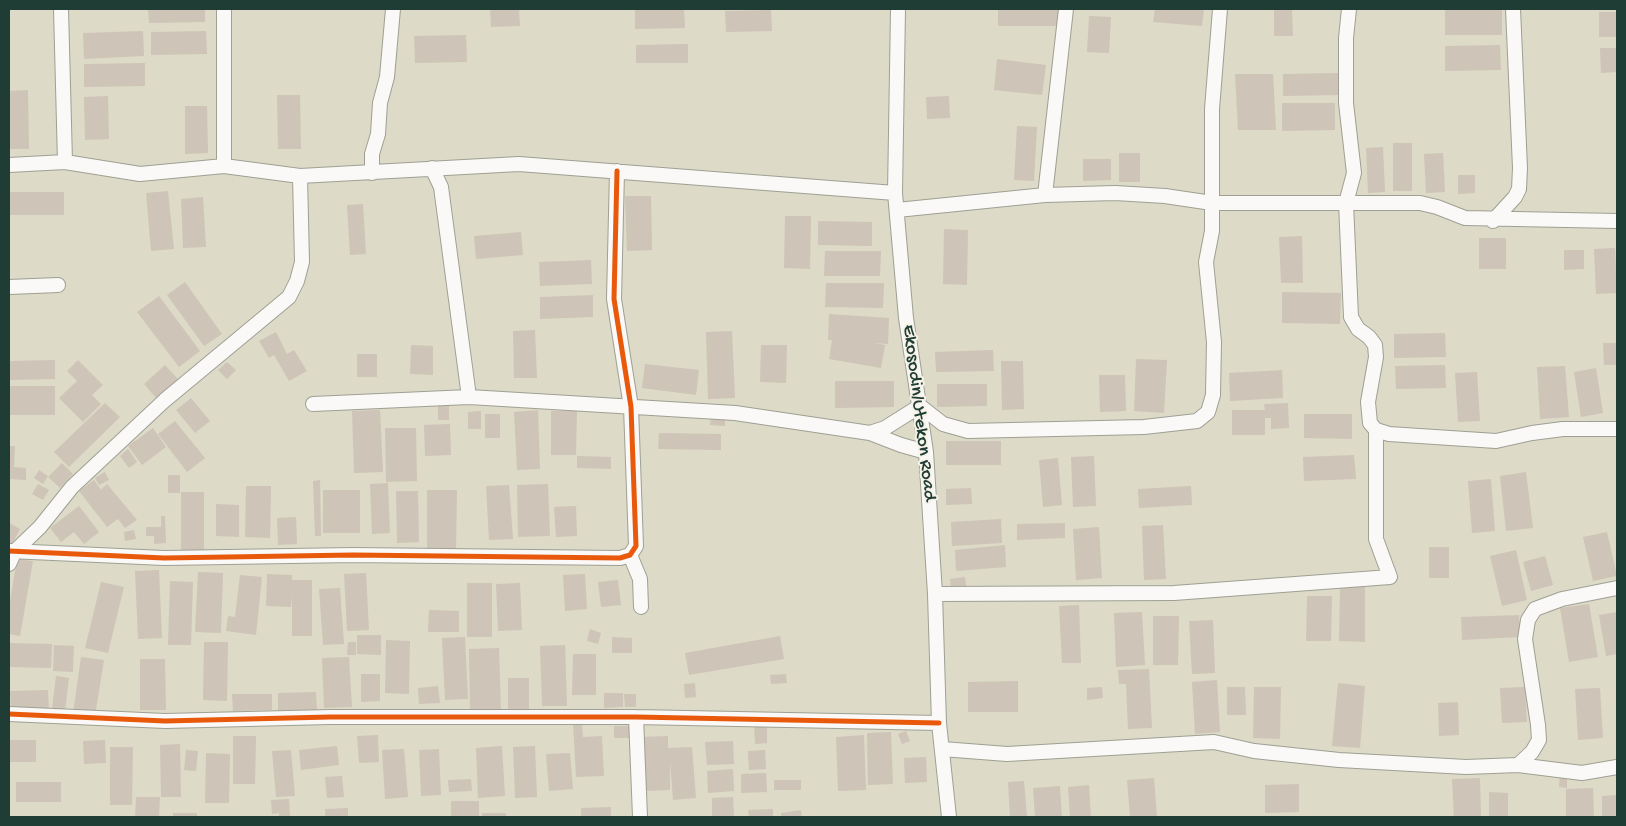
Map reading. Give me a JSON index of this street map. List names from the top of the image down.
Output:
{
  "streets": {
    "street": ["Ekosodin/Utekon Road"]
  }
}
